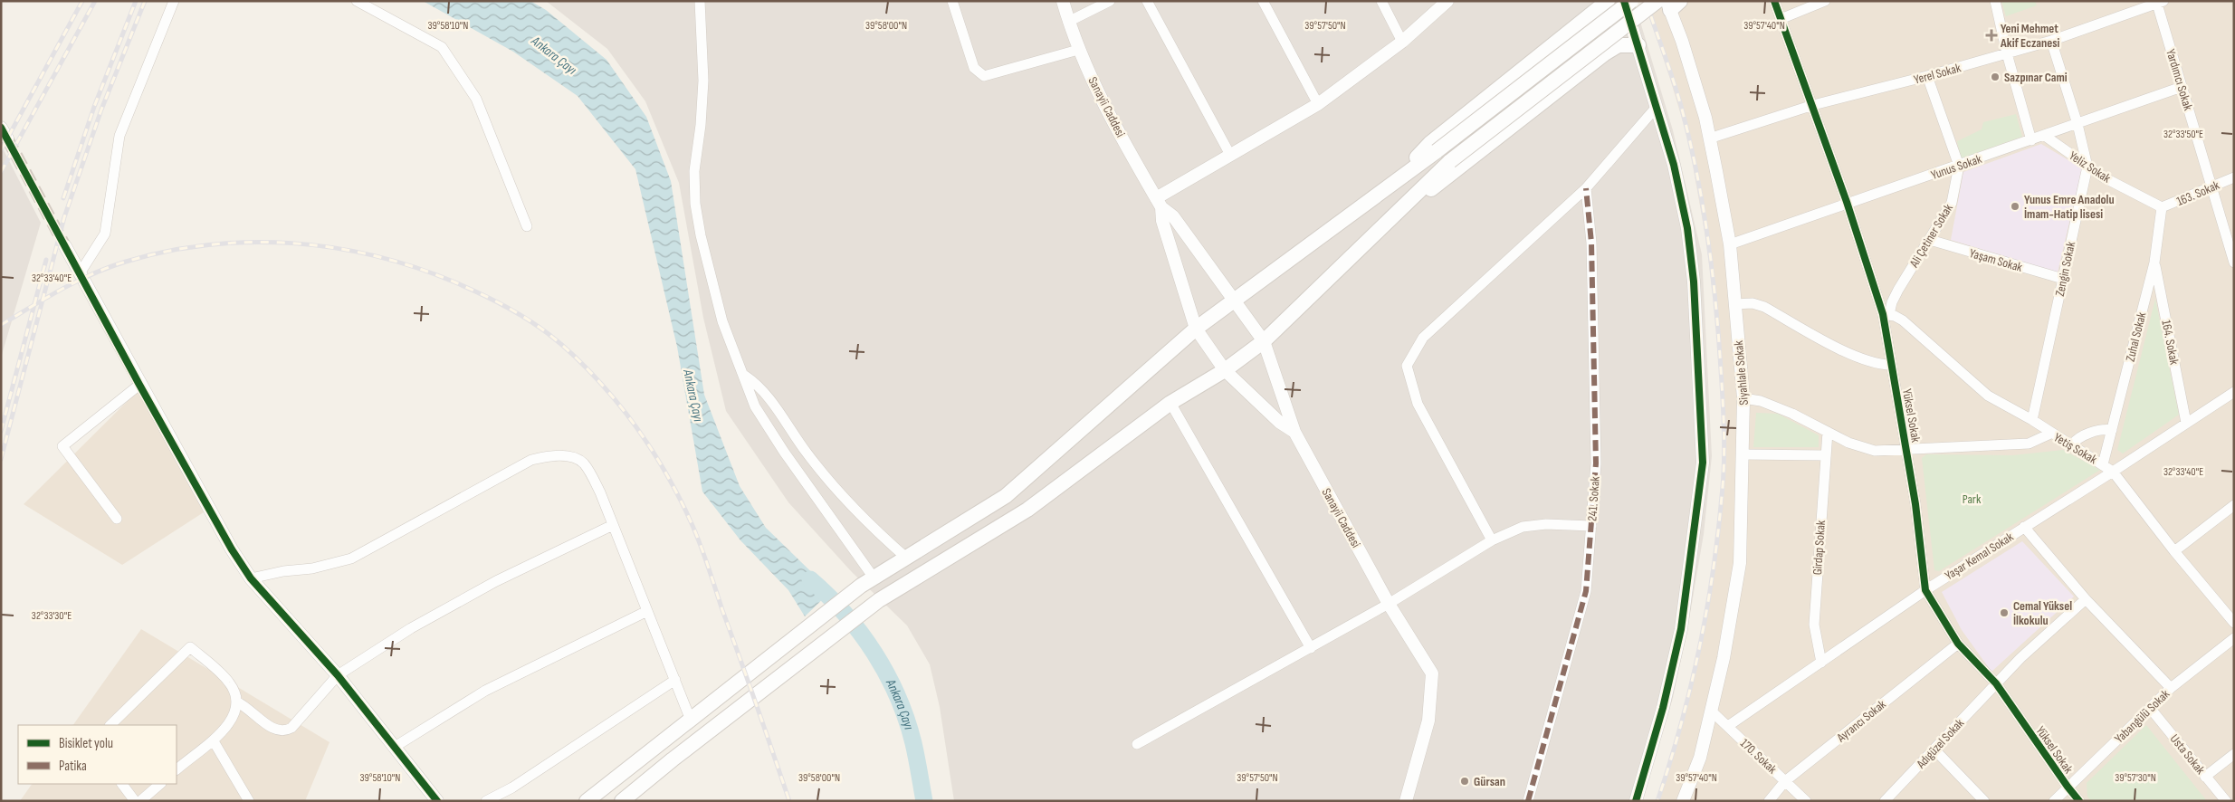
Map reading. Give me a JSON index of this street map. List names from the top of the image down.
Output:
{
  "streets": {
    "street": [
      "Yerel Sokak",
      "Yardımcı Sokak",
      "Sanayii Caddesi",
      "Yunus Sokak",
      "Yeliz Sokak",
      "163. Sokak",
      "Ali Çetiner Sokak",
      "Yaşam Sokak",
      "Zengin Sokak",
      "Zuhal Sokak",
      "164. Sokak",
      "Siyahlale Sokak",
      "Yüksel Sokak",
      "Yetiş Sokak",
      "241. Sokak",
      "Girdap Sokak",
      "Yaşar Kemal Sokak",
      "Yabangülü Sokak",
      "Ayrancı Sokak",
      "Adıgüzel Sokak",
      "Usta Sokak",
      "170. Sokak"
    ]
  },
  "crossings": [
    ["Yerel Sokak", "Yardımcı Sokak"],
    ["Yerel Sokak", "Zengin Sokak"],
    ["Yerel Sokak", "Siyahlale Sokak"],
    ["Yerel Sokak", "Yüksel Sokak"],
    ["Yardımcı Sokak", "Yunus Sokak"],
    ["Yardımcı Sokak", "163. Sokak"],
    ["Yunus Sokak", "Yeliz Sokak"],
    ["Yunus Sokak", "Ali Çetiner Sokak"],
    ["Yunus Sokak", "Zengin Sokak"],
    ["Yunus Sokak", "Siyahlale Sokak"],
    ["Yunus Sokak", "Yüksel Sokak"],
    ["Yeliz Sokak", "163. Sokak"],
    ["Yeliz Sokak", "Zengin Sokak"],
    ["Yeliz Sokak", "Zuhal Sokak"],
    ["163. Sokak", "Zuhal Sokak"],
    ["Ali Çetiner Sokak", "Yaşam Sokak"],
    ["Ali Çetiner Sokak", "Yüksel Sokak"],
    ["Ali Çetiner Sokak", "Yetiş Sokak"],
    ["Yaşam Sokak", "Zengin Sokak"],
    ["Zengin Sokak", "Yetiş Sokak"],
    ["Zuhal Sokak", "164. Sokak"],
    ["Zuhal Sokak", "Yetiş Sokak"],
    ["164. Sokak", "Yaşar Kemal Sokak"],
    ["Siyahlale Sokak", "170. Sokak"],
    ["Yüksel Sokak", "Yetiş Sokak"],
    ["Yüksel Sokak", "Yaşar Kemal Sokak"],
    ["Yüksel Sokak", "Yabangülü Sokak"],
    ["Yüksel Sokak", "Ayrancı Sokak"],
    ["Yüksel Sokak", "Adıgüzel Sokak"],
    ["Yetiş Sokak", "Yaşar Kemal Sokak"],
    ["Girdap Sokak", "Yaşar Kemal Sokak"],
    ["Yaşar Kemal Sokak", "170. Sokak"],
    ["Yabangülü Sokak", "Usta Sokak"],
    ["Ayrancı Sokak", "170. Sokak"]
  ],
  "water": ["Ankara Çayı"],
  "parks": ["Park"],
  "places": {
    "health": ["Yeni Mehmet Akif Eczanesi"],
    "other": [
      "Sazpınar Cami",
      "Yunus Emre Anadolu İmam-Hatip lisesi",
      "Cemal Yüksel İlkokulu",
      "Gürsan"
    ]
  },
  "legend": ["Bisiklet yolu", "Patika"],
  "coordinates": [
    "39°58'10\"N",
    "39°58'00\"N",
    "39°57'50\"N",
    "39°57'40\"N",
    "32°33'50\"E",
    "32°33'40\"E",
    "32°33'30\"E",
    "39°57'30\"N"
  ]
}
